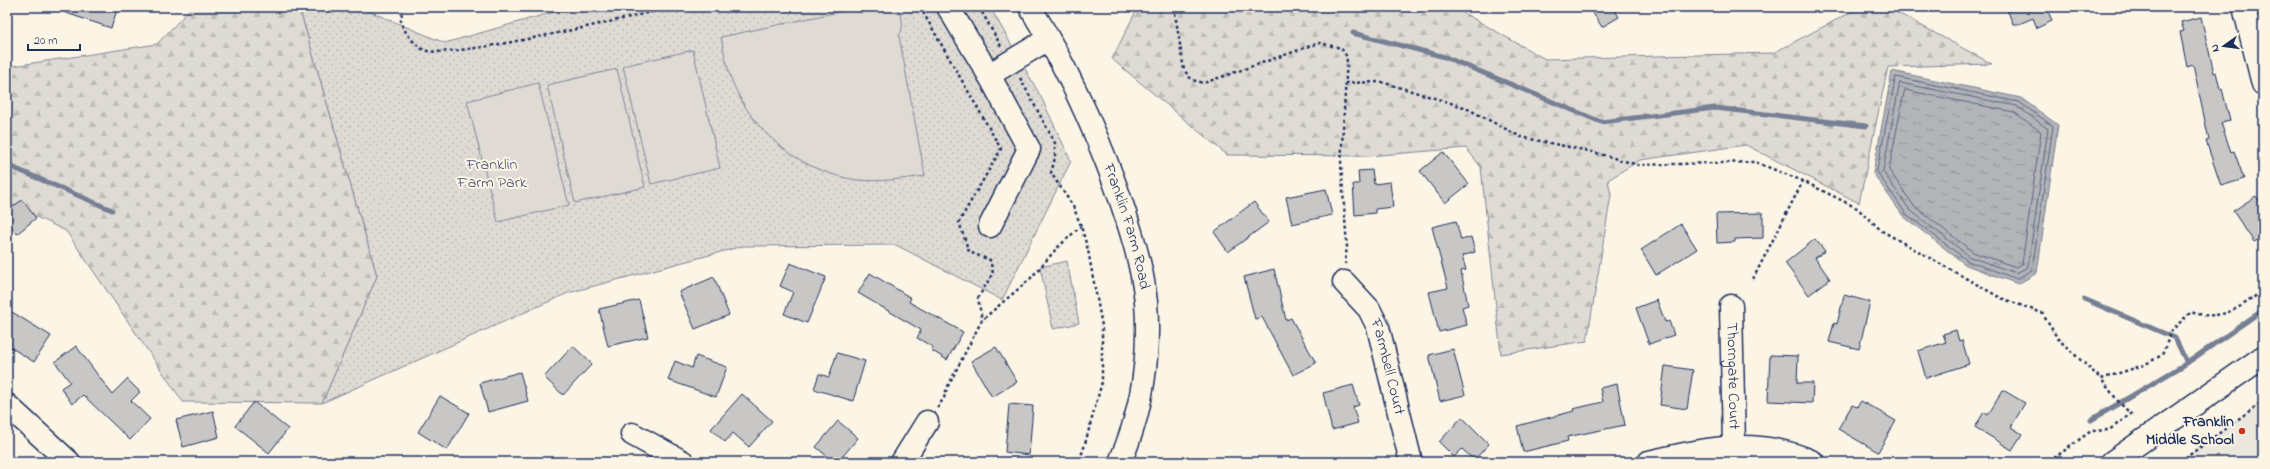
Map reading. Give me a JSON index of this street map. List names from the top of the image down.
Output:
{
  "streets": {
    "street": ["Franklin Farm Road", "Farmbell Court", "Thorngate Court"]
  },
  "parks": ["Franklin Farm Park"],
  "places": ["Franklin Middle School"],
  "scale_bar": "20 m",
  "north": "left"
}
